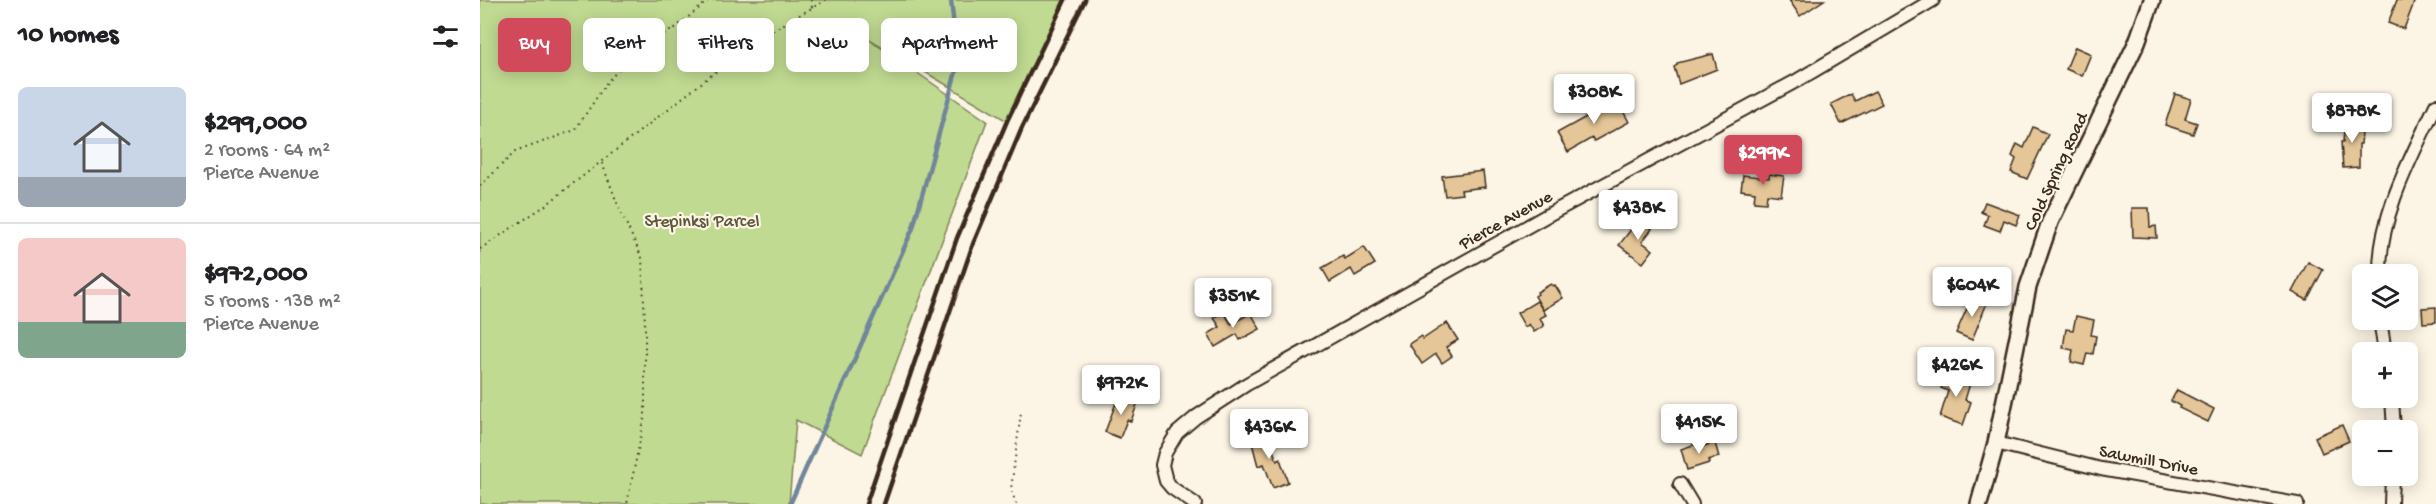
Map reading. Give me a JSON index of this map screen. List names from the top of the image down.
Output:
{
  "streets": {
    "street": ["Cold Spring Road", "Pierce Avenue", "Sawmill Drive"]
  },
  "crossings": [
    ["Cold Spring Road", "Sawmill Drive"]
  ],
  "parks": ["Stepinksi Parcel"],
  "page": {
    "heading": "10 homes",
    "chip": [
      "Buy",
      "Rent",
      "Filters",
      "New",
      "Apartment"
    ],
    "list": [
      {
        "name": "$299,000",
        "note": "2 rooms · 64 m² · Pierce Avenue"
      },
      {
        "name": "$972,000",
        "note": "5 rooms · 138 m² · Pierce Avenue"
      }
    ],
    "price": [
      "$308K",
      "$878K",
      "$299K",
      "$438K",
      "$604K",
      "$351K",
      "$426K",
      "$972K",
      "$415K",
      "$436K"
    ],
    "map_buttons": ["+", "−"]
  }
}
